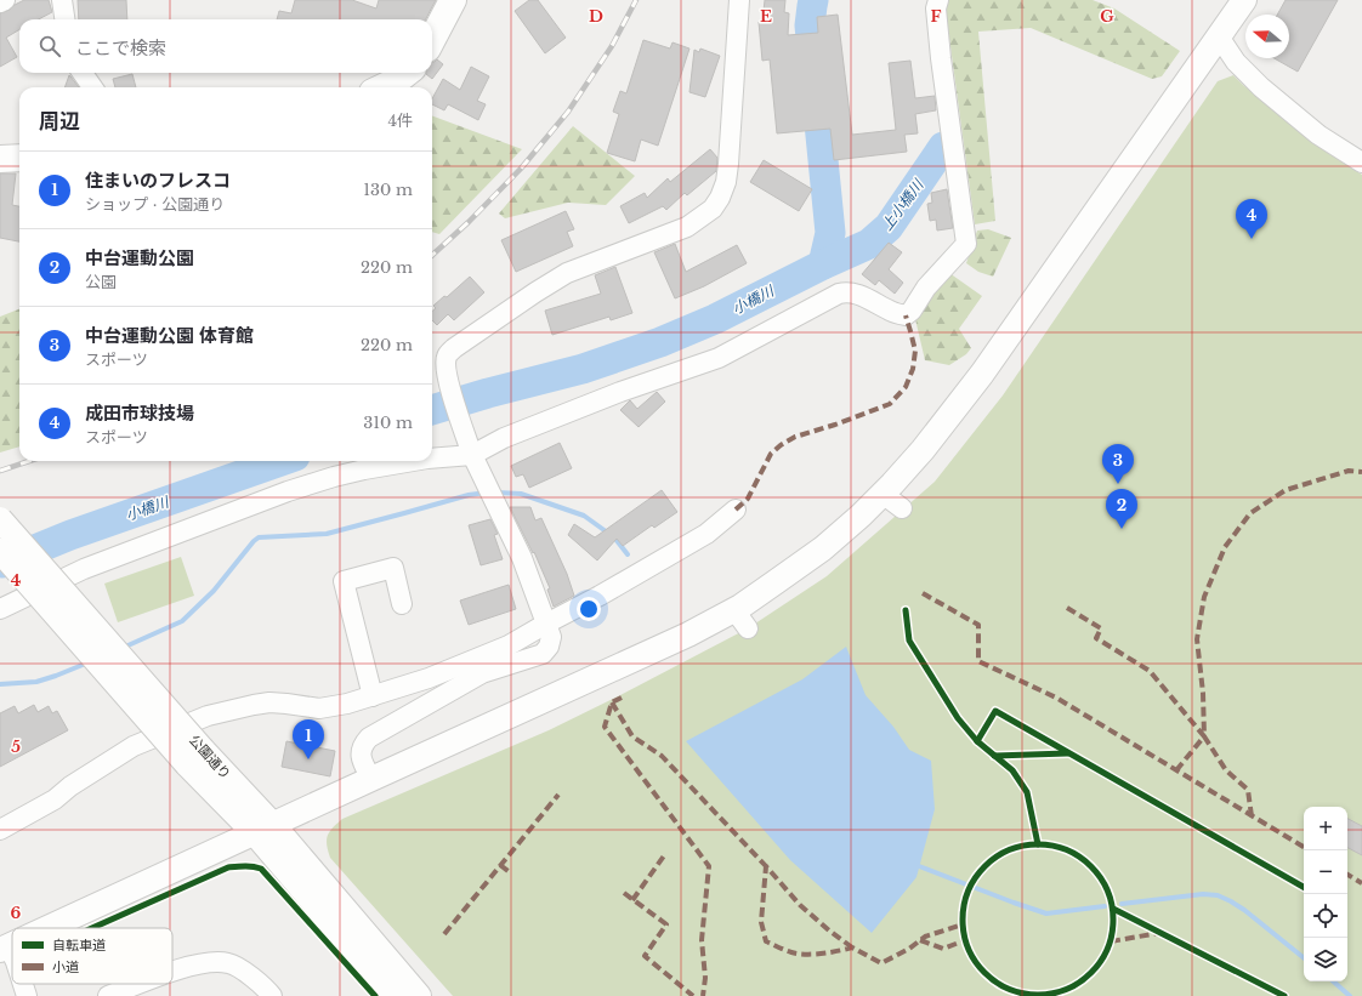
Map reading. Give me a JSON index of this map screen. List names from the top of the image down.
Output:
{
  "streets": {
    "street": ["公園通り"]
  },
  "water": ["上小橋川", "小橋川"],
  "legend": ["自転車道", "小道"],
  "north": "left",
  "page": {
    "search": "ここで検索",
    "heading": ["周辺", "4件"],
    "list": [
      {
        "mark": "1",
        "name": "住まいのフレスコ",
        "note": "ショップ · 公園通り",
        "value": "130 m"
      },
      {
        "mark": "2",
        "name": "中台運動公園",
        "note": "公園",
        "value": "220 m"
      },
      {
        "mark": "3",
        "name": "中台運動公園 体育館",
        "note": "スポーツ",
        "value": "220 m"
      },
      {
        "mark": "4",
        "name": "成田市球技場",
        "note": "スポーツ",
        "value": "310 m"
      }
    ],
    "pins": [
      "4",
      "3",
      "2",
      "1"
    ],
    "map_buttons": ["+", "−"]
  },
  "grid": {
    "columns": [
      "D",
      "E",
      "F",
      "G"
    ],
    "rows": ["4", "5", "6"]
  }
}
